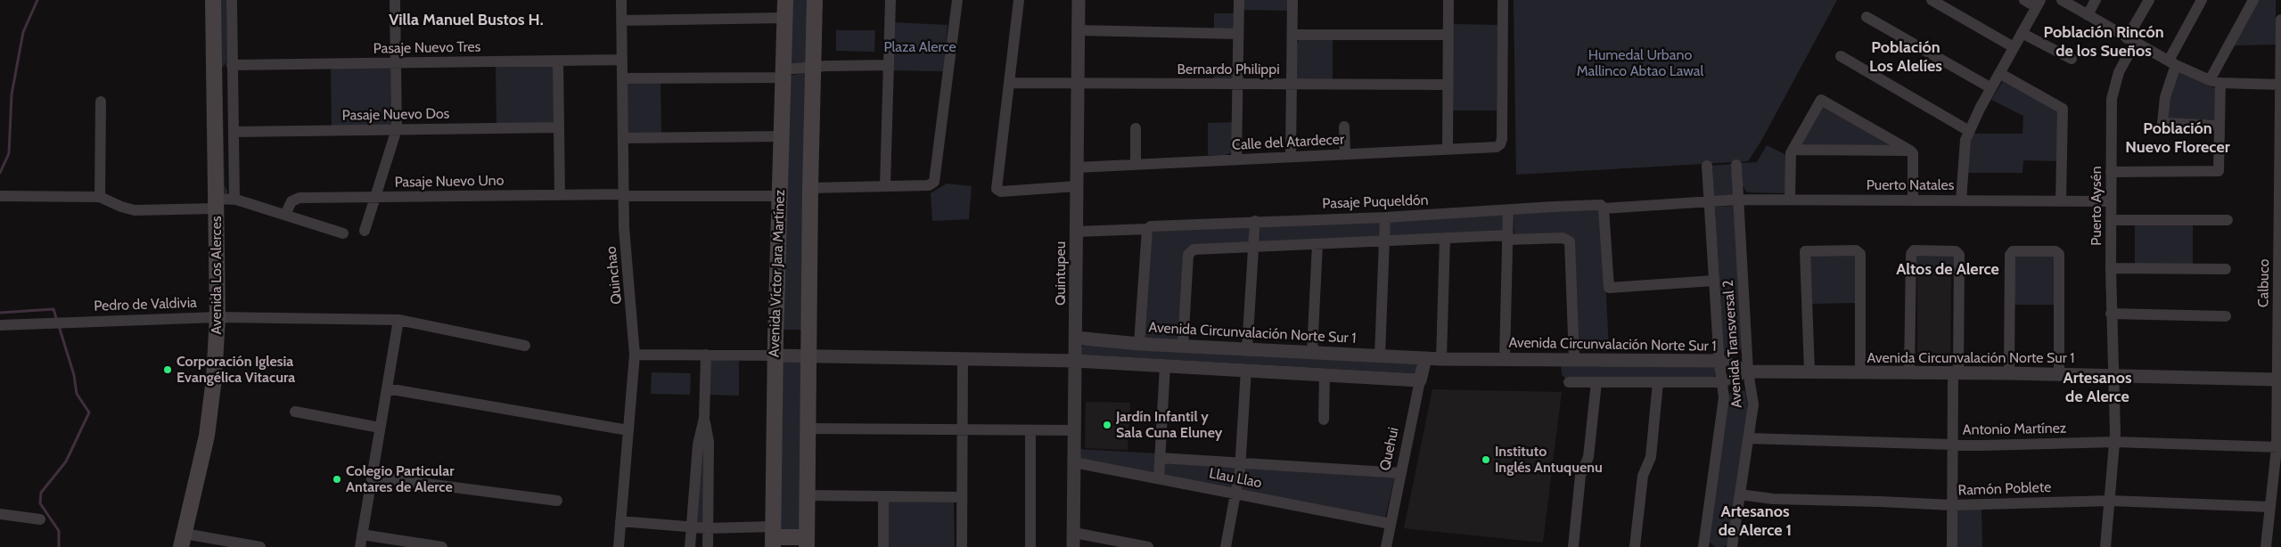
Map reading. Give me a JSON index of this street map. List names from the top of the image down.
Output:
{
  "streets": {
    "main road": ["Avenida Víctor Jara Martínez", "Avenida Los Alerces"],
    "street": [
      "Pasaje Nuevo Tres",
      "Bernardo Philippi",
      "Pasaje Nuevo Dos",
      "Calle del Atardecer",
      "Pasaje Nuevo Uno",
      "Puerto Natales",
      "Pasaje Puqueldón",
      "Puerto Aysén",
      "Quintupeu",
      "Quinchao",
      "Calbuco",
      "Pedro de Valdivia",
      "Avenida Circunvalación Norte Sur 1",
      "Avenida Transversal 2",
      "Antonio Martínez",
      "Quehui",
      "Llau Llao",
      "Ramón Poblete"
    ]
  },
  "crossings": [
    ["Pasaje Nuevo Tres", "Quinchao"],
    ["Bernardo Philippi", "Quintupeu"],
    ["Calle del Atardecer", "Quintupeu"],
    ["Pasaje Nuevo Uno", "Avenida Víctor Jara Martínez"],
    ["Pasaje Nuevo Uno", "Quinchao"],
    ["Puerto Natales", "Pasaje Puqueldón"],
    ["Puerto Natales", "Puerto Aysén"],
    ["Puerto Natales", "Avenida Transversal 2"],
    ["Pasaje Puqueldón", "Quintupeu"],
    ["Puerto Aysén", "Avenida Circunvalación Norte Sur 1"],
    ["Puerto Aysén", "Antonio Martínez"],
    ["Puerto Aysén", "Ramón Poblete"],
    ["Quintupeu", "Avenida Circunvalación Norte Sur 1"],
    ["Quintupeu", "Llau Llao"],
    ["Avenida Los Alerces", "Pedro de Valdivia"],
    ["Calbuco", "Avenida Circunvalación Norte Sur 1"],
    ["Calbuco", "Antonio Martínez"],
    ["Calbuco", "Ramón Poblete"],
    ["Avenida Circunvalación Norte Sur 1", "Avenida Transversal 2"],
    ["Avenida Circunvalación Norte Sur 1", "Quehui"],
    ["Avenida Transversal 2", "Antonio Martínez"],
    ["Avenida Transversal 2", "Ramón Poblete"],
    ["Quehui", "Llau Llao"]
  ],
  "districts": [
    "Villa Manuel Bustos H.",
    "Población Rincón de los Sueños",
    "Población Los Alelíes",
    "Población Nuevo Florecer",
    "Altos de Alerce",
    "Artesanos de Alerce",
    "Artesanos de Alerce 1"
  ],
  "parks": ["Plaza Alerce", "Humedal Urbano Mallinco Abtao Lawal"],
  "places": [
    "Corporación Iglesia Evangélica Vitacura",
    "Jardín Infantil y Sala Cuna Eluney",
    "Instituto Inglés Antuquenu",
    "Colegio Particular Antares de Alerce"
  ]
}
